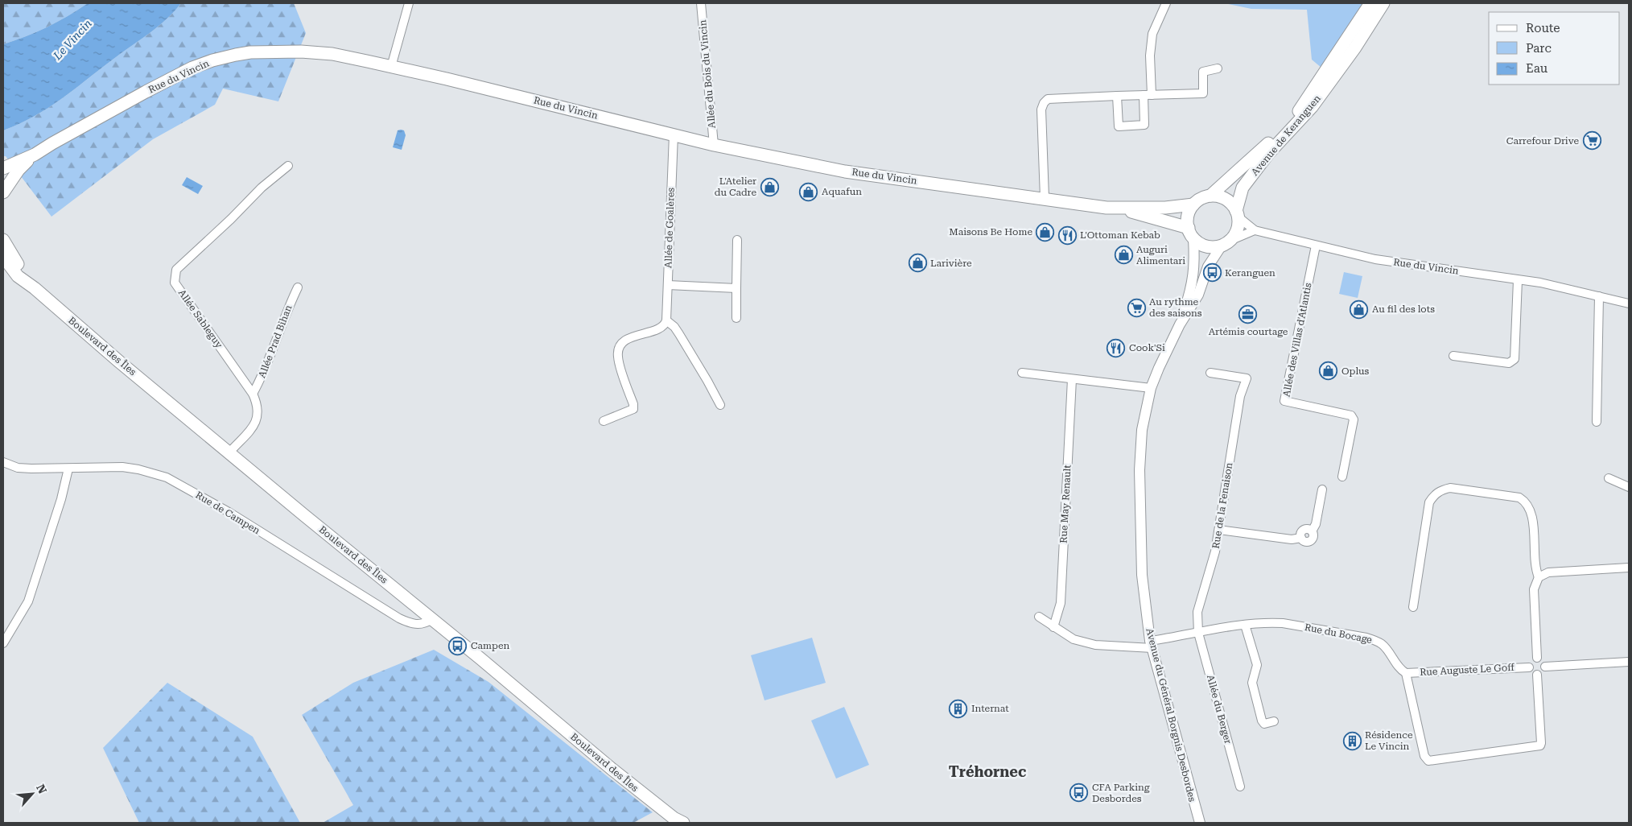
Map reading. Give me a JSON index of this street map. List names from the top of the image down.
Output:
{
  "streets": {
    "main road": ["Rue du Vincin", "Avenue de Keranguen", "Boulevard des Îles"],
    "street": [
      "Allée du Bois du Vincin",
      "Allée de Goalères",
      "Allée Sableguy",
      "Allée des Villas d'Atlantis",
      "Allée Prad Bihan",
      "Rue May Renault",
      "Rue de la Fenaison",
      "Rue de Campen",
      "Rue du Bocage",
      "Rue Auguste Le Goff",
      "Allée du Berger",
      "Avenue du Général Borgnis Desbordes"
    ]
  },
  "crossings": [
    ["Allée du Bois du Vincin", "Rue du Vincin"],
    ["Rue du Vincin", "Avenue de Keranguen"],
    ["Rue du Vincin", "Allée de Goalères"],
    ["Rue du Vincin", "Allée des Villas d'Atlantis"],
    ["Rue du Vincin", "Avenue du Général Borgnis Desbordes"],
    ["Avenue de Keranguen", "Avenue du Général Borgnis Desbordes"],
    ["Allée Sableguy", "Allée Prad Bihan"],
    ["Allée Sableguy", "Boulevard des Îles"],
    ["Boulevard des Îles", "Rue de Campen"],
    ["Rue May Renault", "Rue du Bocage"],
    ["Rue de la Fenaison", "Rue du Bocage"],
    ["Rue de la Fenaison", "Allée du Berger"],
    ["Rue du Bocage", "Rue Auguste Le Goff"],
    ["Rue du Bocage", "Allée du Berger"],
    ["Rue du Bocage", "Avenue du Général Borgnis Desbordes"]
  ],
  "districts": ["Tréhornec"],
  "water": ["Le Vincin"],
  "places": {
    "supermarket": ["Carrefour Drive", "Au rythme des saisons"],
    "shop": [
      "L'Atelier du Cadre",
      "Aquafun",
      "Maisons Be Home",
      "Auguri Alimentari",
      "Larivière",
      "Au fil des lots",
      "Oplus"
    ],
    "restaurant": ["L'Ottoman Kebab", "Cook'Si"],
    "bus stop": ["Keranguen", "Campen", "CFA Parking Desbordes"],
    "office": ["Artémis courtage"],
    "building": ["Internat", "Résidence Le Vincin"]
  },
  "legend": ["Route", "Parc", "Eau"],
  "north": "top right"
}
